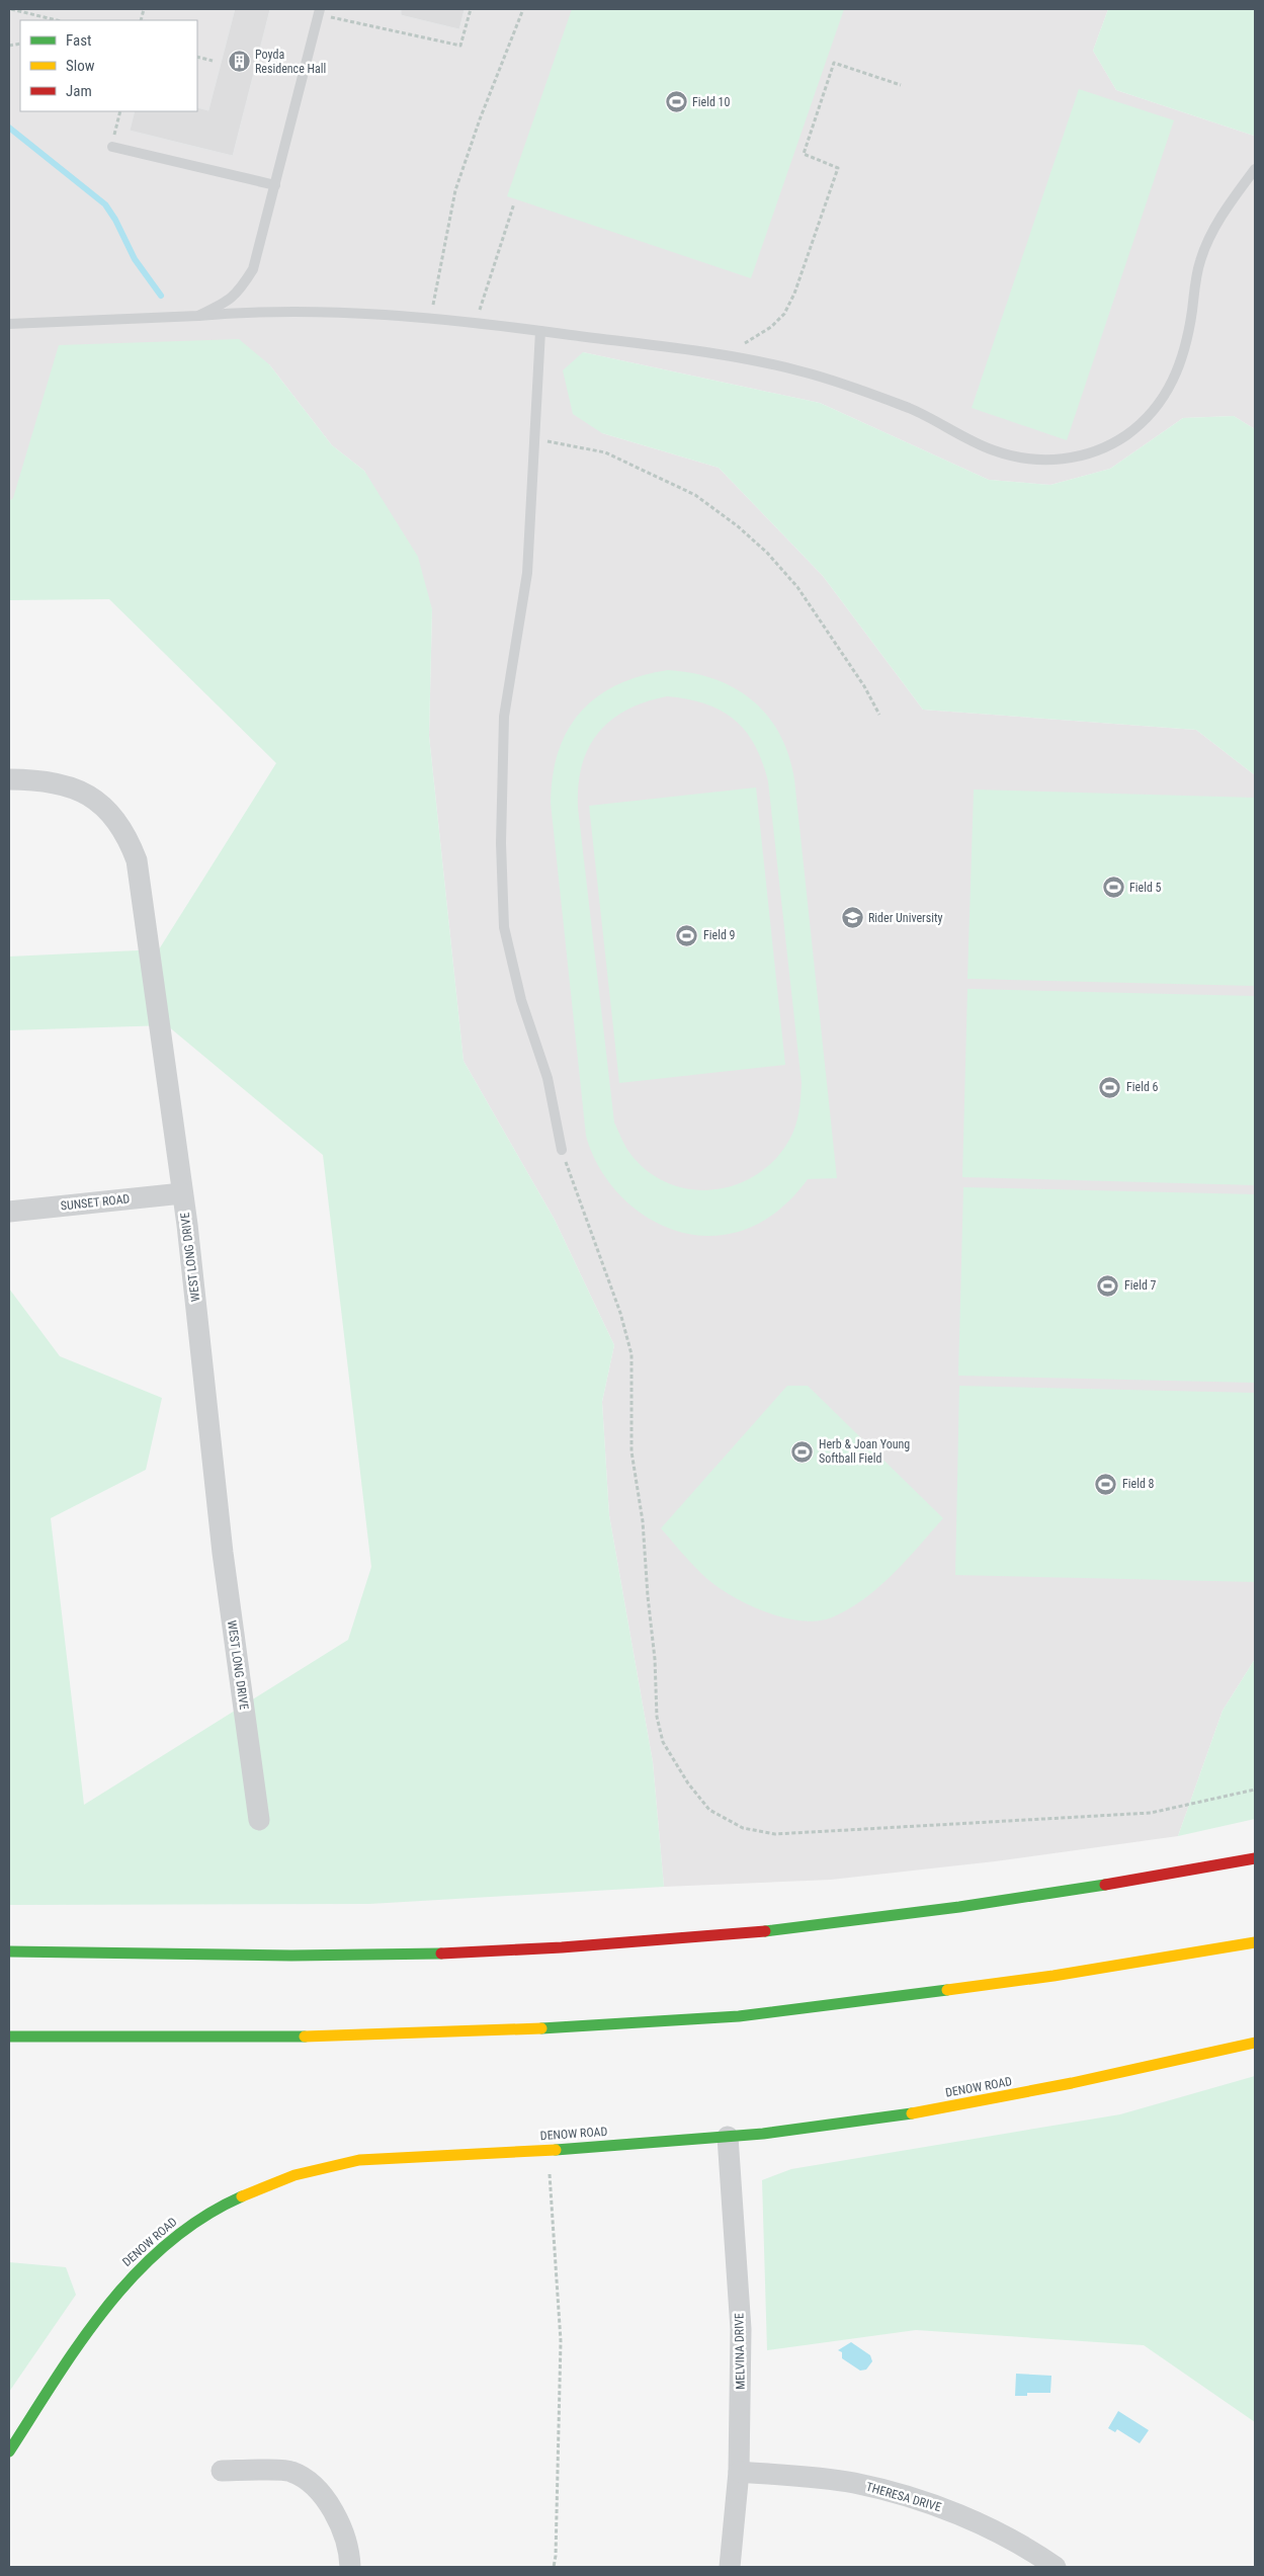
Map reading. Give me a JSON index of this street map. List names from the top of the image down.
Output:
{
  "streets": {
    "main road": ["DENOW ROAD"],
    "street": [
      "SUNSET ROAD",
      "WEST LONG DRIVE",
      "MELVINA DRIVE",
      "THERESA DRIVE"
    ]
  },
  "crossings": [
    ["SUNSET ROAD", "WEST LONG DRIVE"],
    ["DENOW ROAD", "MELVINA DRIVE"],
    ["MELVINA DRIVE", "THERESA DRIVE"]
  ],
  "places": {
    "building": ["Poyda Residence Hall"],
    "sports": [
      "Field 10",
      "Field 5",
      "Field 9",
      "Field 6",
      "Field 7",
      "Herb & Joan Young Softball Field",
      "Field 8"
    ],
    "school or university": ["Rider University"]
  },
  "legend": ["Fast", "Slow", "Jam"]
}
